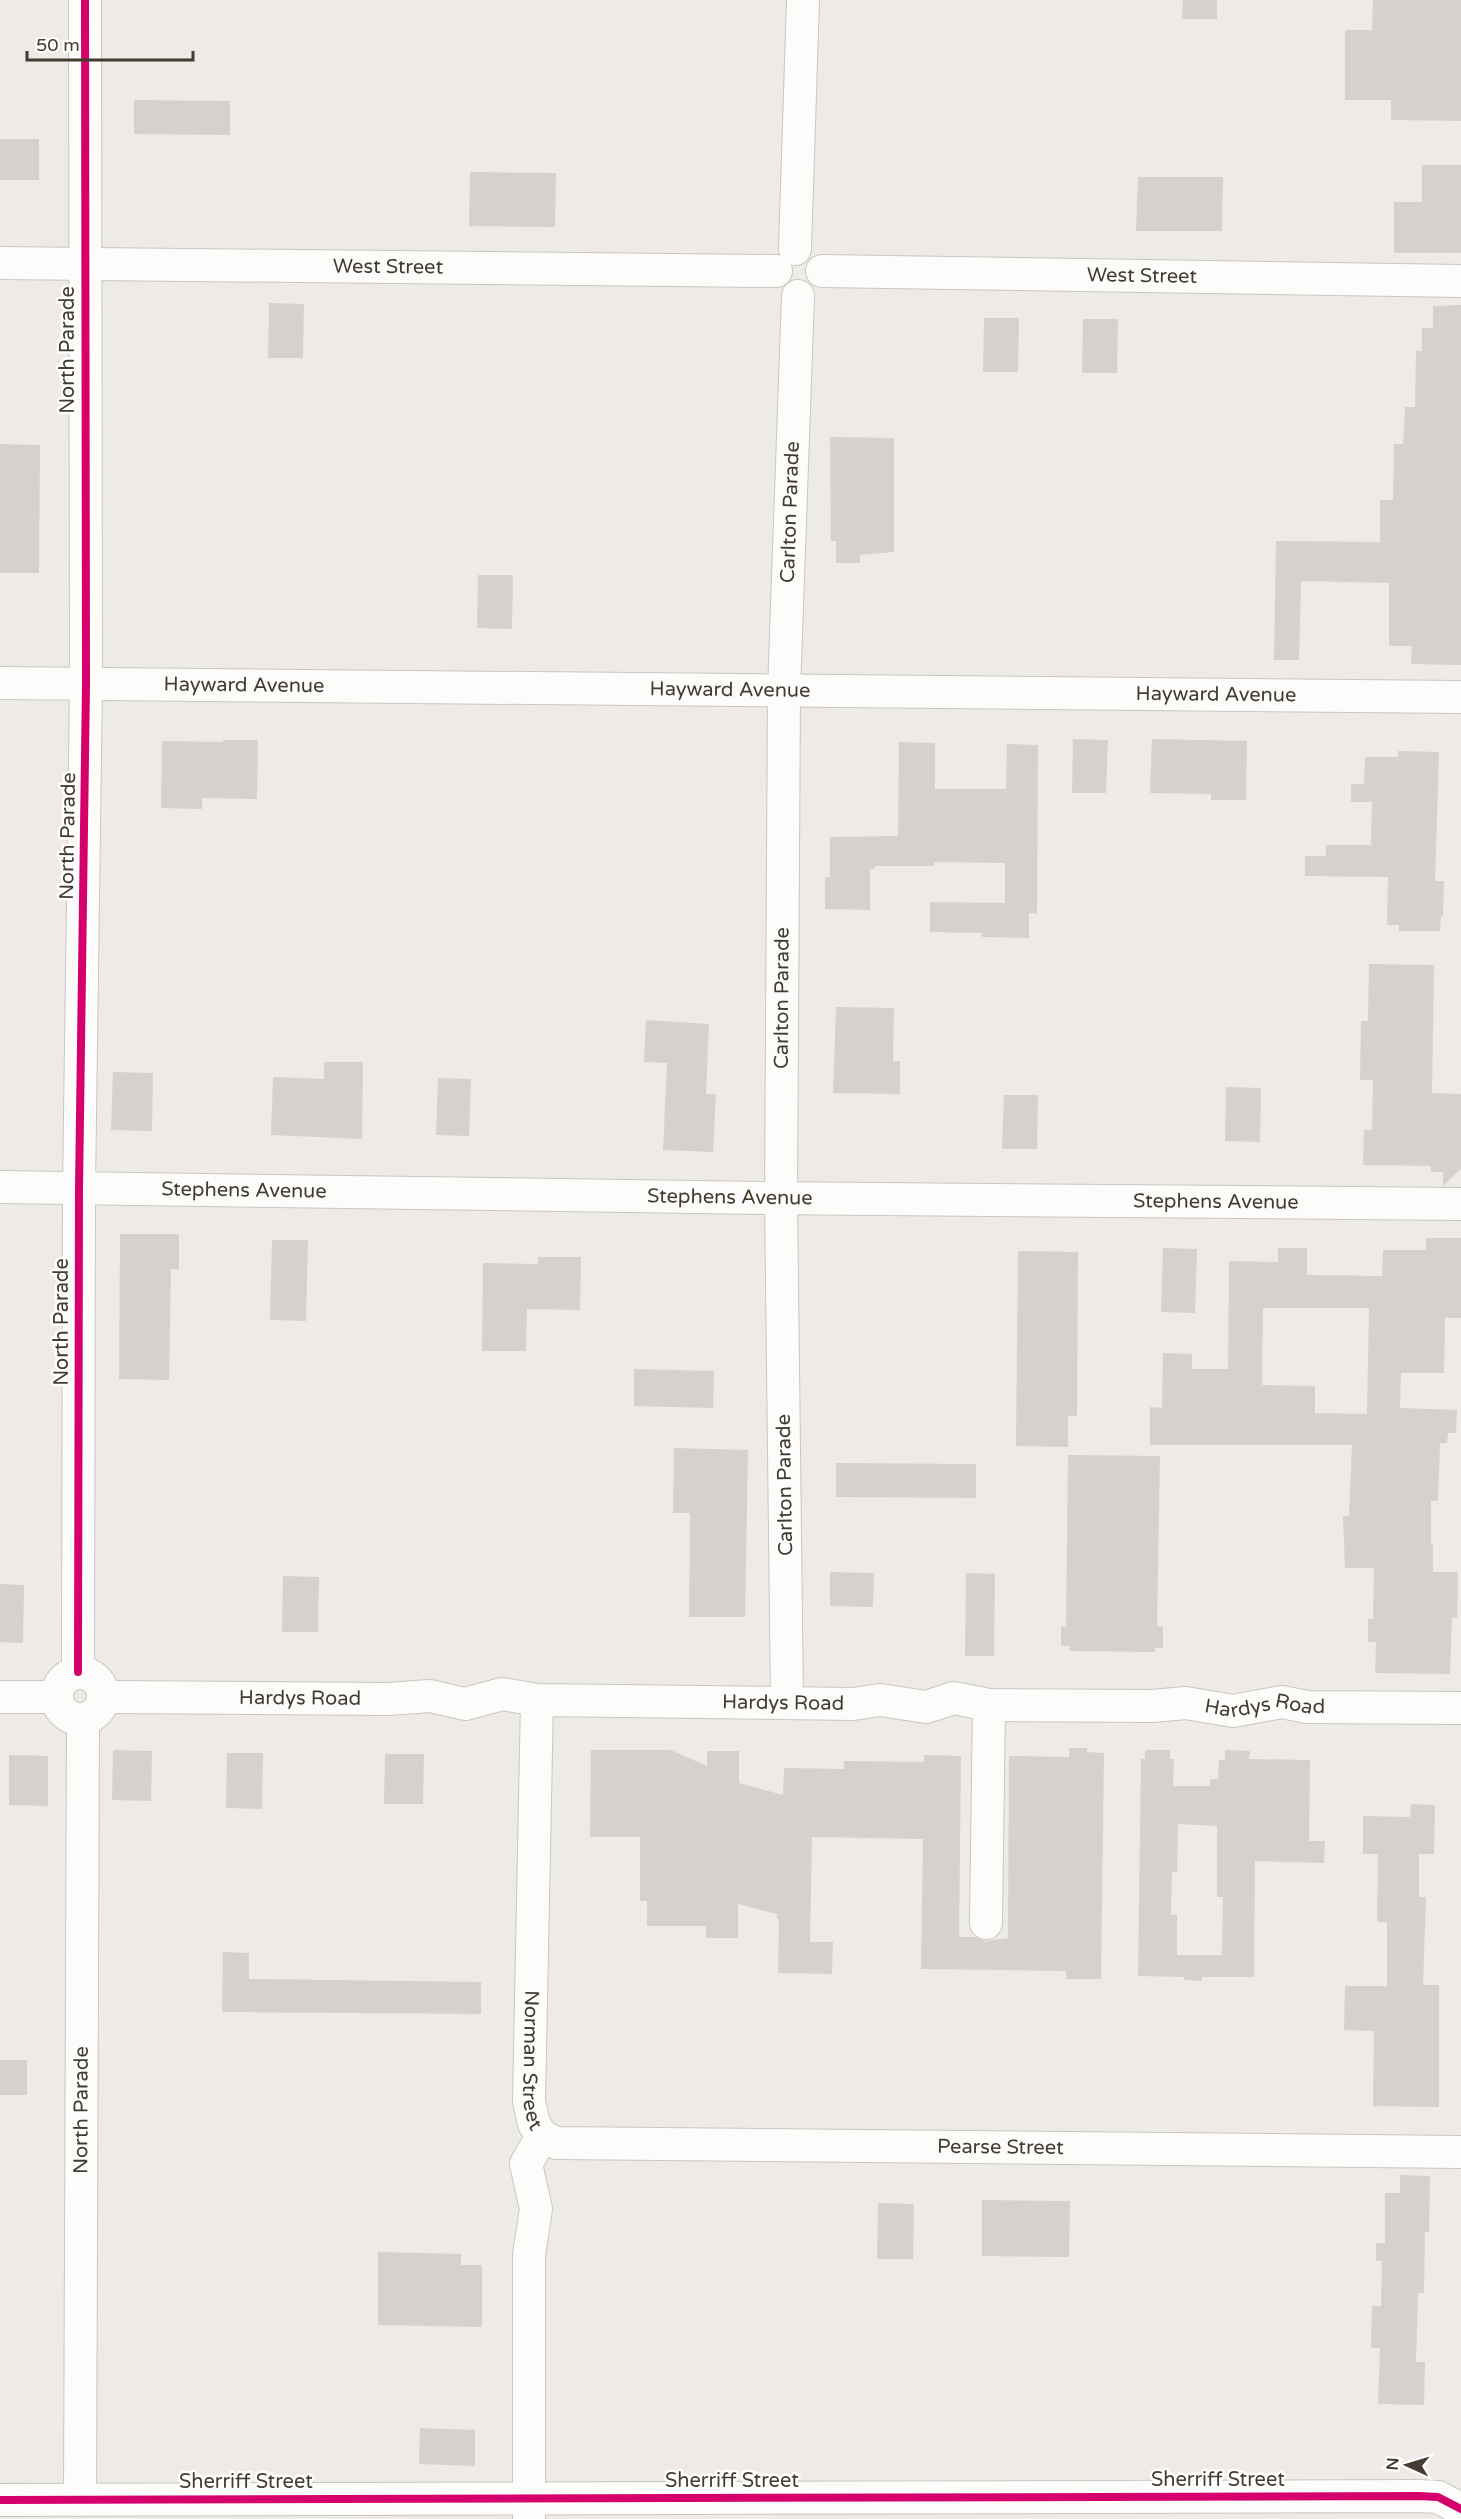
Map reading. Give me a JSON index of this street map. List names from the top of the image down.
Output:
{
  "streets": {
    "street": [
      "West Street",
      "North Parade",
      "Carlton Parade",
      "Hayward Avenue",
      "Stephens Avenue",
      "Hardys Road",
      "Norman Street",
      "Pearse Street",
      "Sherriff Street"
    ]
  },
  "crossings": [
    ["West Street", "North Parade"],
    ["West Street", "Carlton Parade"],
    ["North Parade", "Hayward Avenue"],
    ["North Parade", "Stephens Avenue"],
    ["North Parade", "Hardys Road"],
    ["North Parade", "Sherriff Street"],
    ["Carlton Parade", "Hayward Avenue"],
    ["Carlton Parade", "Stephens Avenue"],
    ["Carlton Parade", "Hardys Road"],
    ["Hardys Road", "Norman Street"],
    ["Norman Street", "Pearse Street"],
    ["Norman Street", "Sherriff Street"]
  ],
  "scale_bar": "50 m",
  "north": "left"
}
